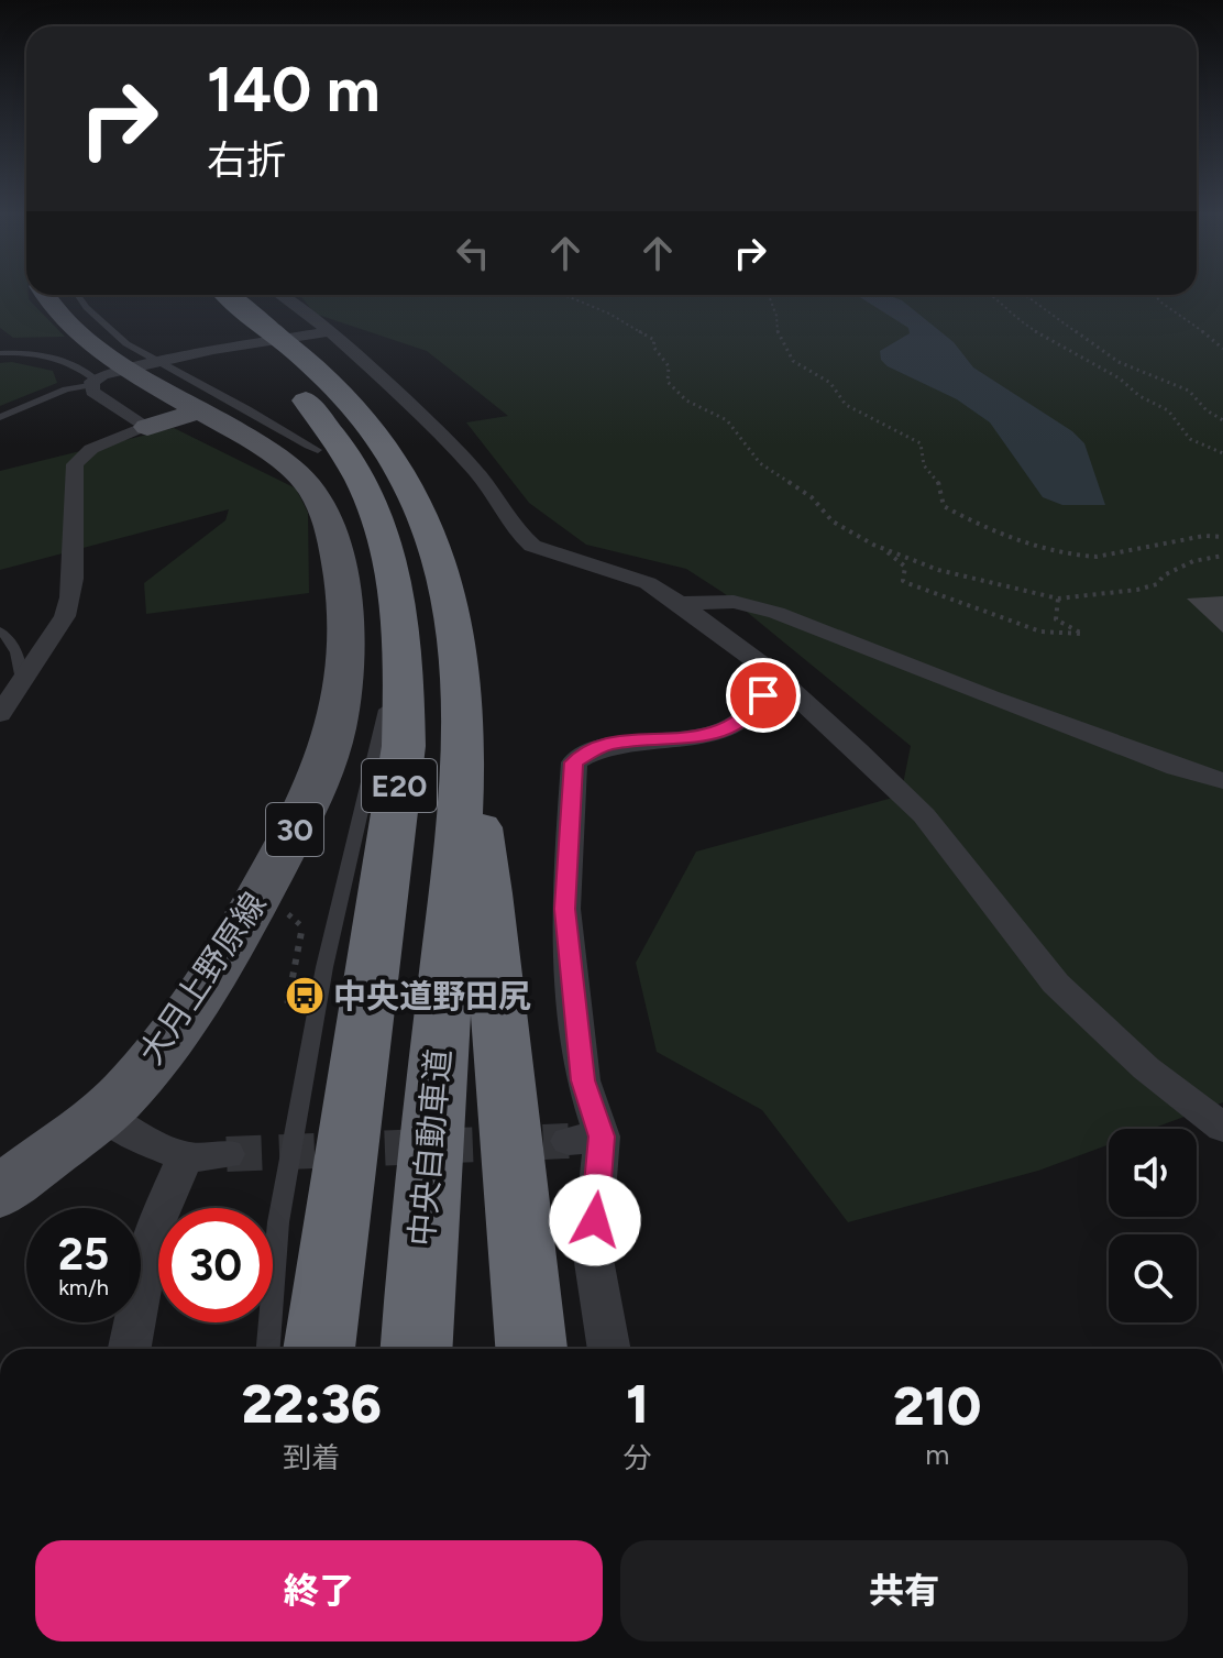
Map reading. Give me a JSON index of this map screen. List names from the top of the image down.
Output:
{
  "streets": {
    "highway": ["E20", "中央自動車道"],
    "main road": ["30", "大月上野原線"]
  },
  "places": {
    "bus stop": ["中央道野田尻"]
  },
  "page": {
    "turn": ["140 m", "右折"],
    "speed": "25 km/h",
    "limit": "30",
    "eta": [
      "22:36",
      "到着",
      "1",
      "分",
      "210",
      "m"
    ],
    "buttons": ["終了", "共有"]
  }
}
